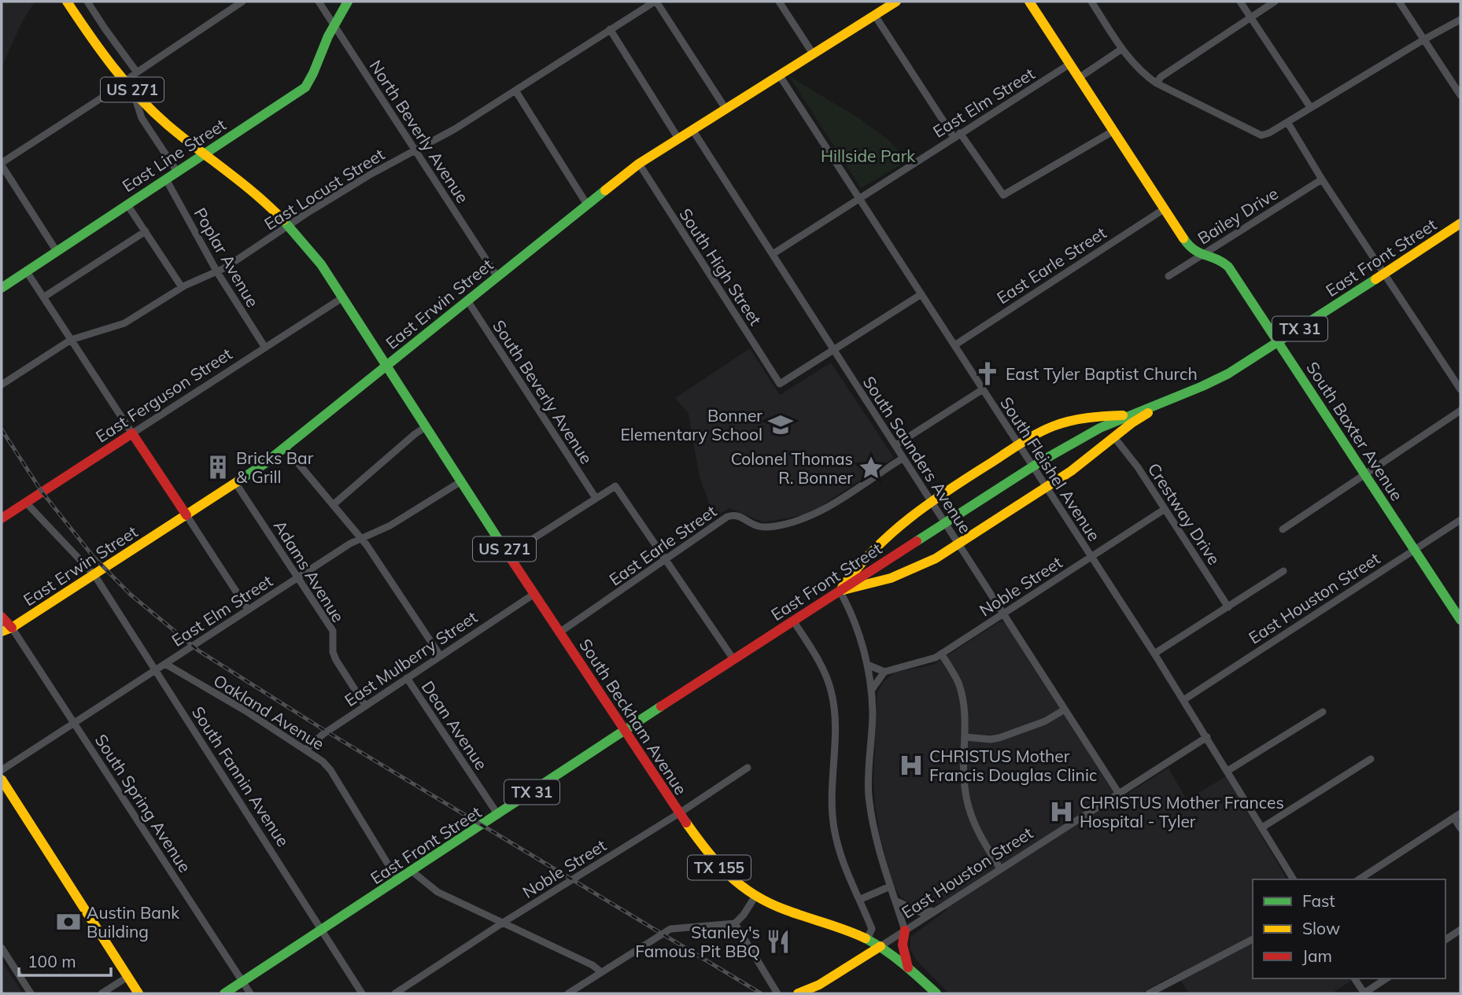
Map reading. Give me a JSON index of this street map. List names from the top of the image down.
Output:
{
  "streets": {
    "main road": [
      "US 271",
      "East Line Street",
      "East Front Street",
      "East Erwin Street",
      "TX 31",
      "East Ferguson Street",
      "South Baxter Avenue",
      "East Houston Street",
      "South Beckham Avenue",
      "TX 155"
    ],
    "street": [
      "East Elm Street",
      "North Beverly Avenue",
      "East Locust Street",
      "Bailey Drive",
      "Poplar Avenue",
      "East Earle Street",
      "South High Street",
      "South Beverly Avenue",
      "South Saunders Avenue",
      "South Fleishel Avenue",
      "Crestway Drive",
      "Adams Avenue",
      "Noble Street",
      "East Mulberry Street",
      "Oakland Avenue",
      "Dean Avenue",
      "South Fannin Avenue",
      "South Spring Avenue"
    ]
  },
  "crossings": [
    ["US 271", "East Line Street"],
    ["US 271", "East Locust Street"],
    ["US 271", "East Erwin Street"],
    ["US 271", "East Ferguson Street"],
    ["US 271", "South Beckham Avenue"],
    ["East Elm Street", "South Baxter Avenue"],
    ["East Elm Street", "South Saunders Avenue"],
    ["East Elm Street", "South Fleishel Avenue"],
    ["East Elm Street", "Adams Avenue"],
    ["East Elm Street", "Oakland Avenue"],
    ["East Elm Street", "South Beckham Avenue"],
    ["East Elm Street", "South Fannin Avenue"],
    ["East Elm Street", "South Spring Avenue"],
    ["North Beverly Avenue", "East Line Street"],
    ["North Beverly Avenue", "East Locust Street"],
    ["North Beverly Avenue", "East Erwin Street"],
    ["East Line Street", "Poplar Avenue"],
    ["East Locust Street", "Poplar Avenue"],
    ["Bailey Drive", "South Baxter Avenue"],
    ["Poplar Avenue", "East Ferguson Street"],
    ["East Front Street", "South Baxter Avenue"],
    ["East Front Street", "Oakland Avenue"],
    ["East Front Street", "South Beckham Avenue"],
    ["East Front Street", "Dean Avenue"],
    ["East Front Street", "South Fannin Avenue"],
    ["East Front Street", "South Spring Avenue"],
    ["East Earle Street", "South Baxter Avenue"],
    ["East Earle Street", "South Saunders Avenue"],
    ["East Earle Street", "South Fleishel Avenue"],
    ["East Earle Street", "South Beckham Avenue"],
    ["South High Street", "East Erwin Street"],
    ["South High Street", "South Saunders Avenue"],
    ["East Erwin Street", "South Beverly Avenue"],
    ["East Erwin Street", "South Saunders Avenue"],
    ["East Erwin Street", "South Fleishel Avenue"],
    ["East Erwin Street", "Adams Avenue"],
    ["East Erwin Street", "South Beckham Avenue"],
    ["East Erwin Street", "South Fannin Avenue"],
    ["East Erwin Street", "South Spring Avenue"],
    ["East Ferguson Street", "South Fannin Avenue"],
    ["South Baxter Avenue", "East Houston Street"],
    ["South Saunders Avenue", "Noble Street"],
    ["South Saunders Avenue", "East Houston Street"],
    ["South Fleishel Avenue", "Noble Street"],
    ["South Fleishel Avenue", "East Houston Street"],
    ["Crestway Drive", "Noble Street"],
    ["Adams Avenue", "East Mulberry Street"],
    ["Noble Street", "South Beckham Avenue"],
    ["East Houston Street", "South Beckham Avenue"],
    ["East Mulberry Street", "Oakland Avenue"],
    ["East Mulberry Street", "South Beckham Avenue"],
    ["East Mulberry Street", "Dean Avenue"]
  ],
  "parks": ["Hillside Park"],
  "places": {
    "church": ["East Tyler Baptist Church"],
    "school or university": ["Bonner Elementary School"],
    "building": ["Bricks Bar & Grill"],
    "place": ["Colonel Thomas R. Bonner"],
    "hospital": ["CHRISTUS Mother Francis Douglas Clinic", "CHRISTUS Mother Frances Hospital - Tyler"],
    "bank": ["Austin Bank Building"],
    "restaurant": ["Stanley's Famous Pit BBQ"]
  },
  "legend": ["Fast", "Slow", "Jam"],
  "scale_bar": "100 m"
}
